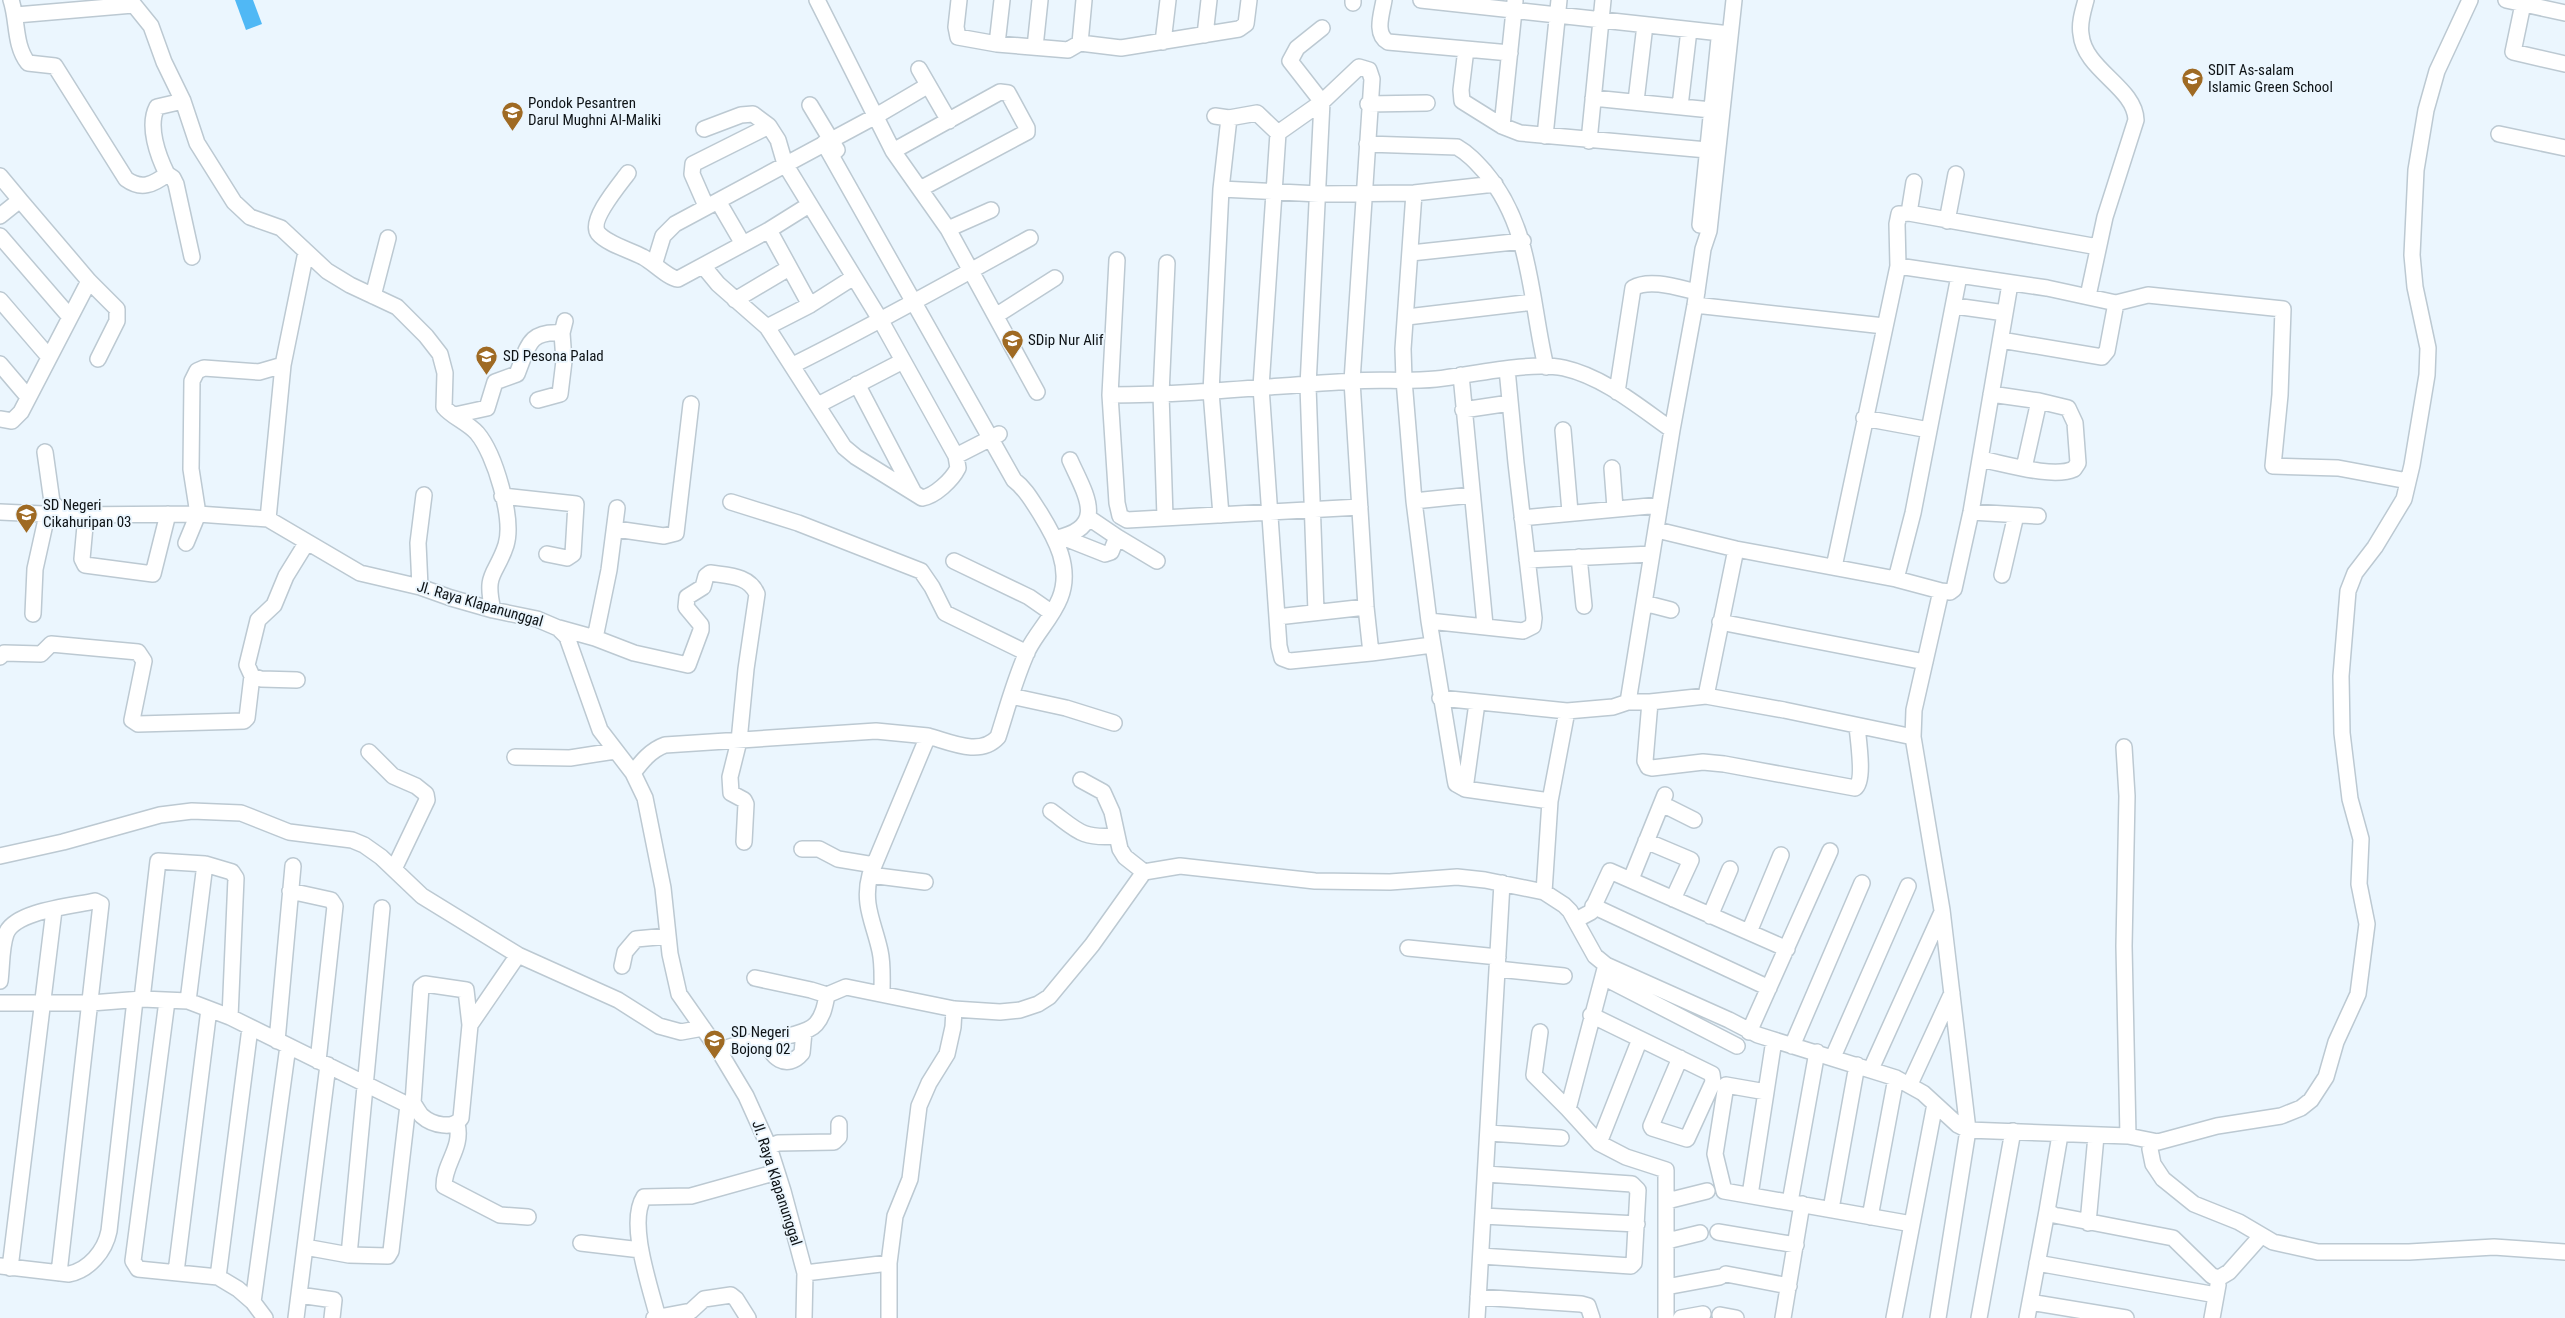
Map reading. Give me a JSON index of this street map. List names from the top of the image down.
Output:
{
  "streets": {
    "street": ["Jl. Raya Klapanunggal"]
  },
  "places": {
    "school or university": [
      "SDIT As-salam Islamic Green School",
      "Pondok Pesantren Darul Mughni Al-Maliki",
      "SDip Nur Alif",
      "SD Pesona Palad",
      "SD Negeri Cikahuripan 03",
      "SD Negeri Bojong 02"
    ]
  }
}
